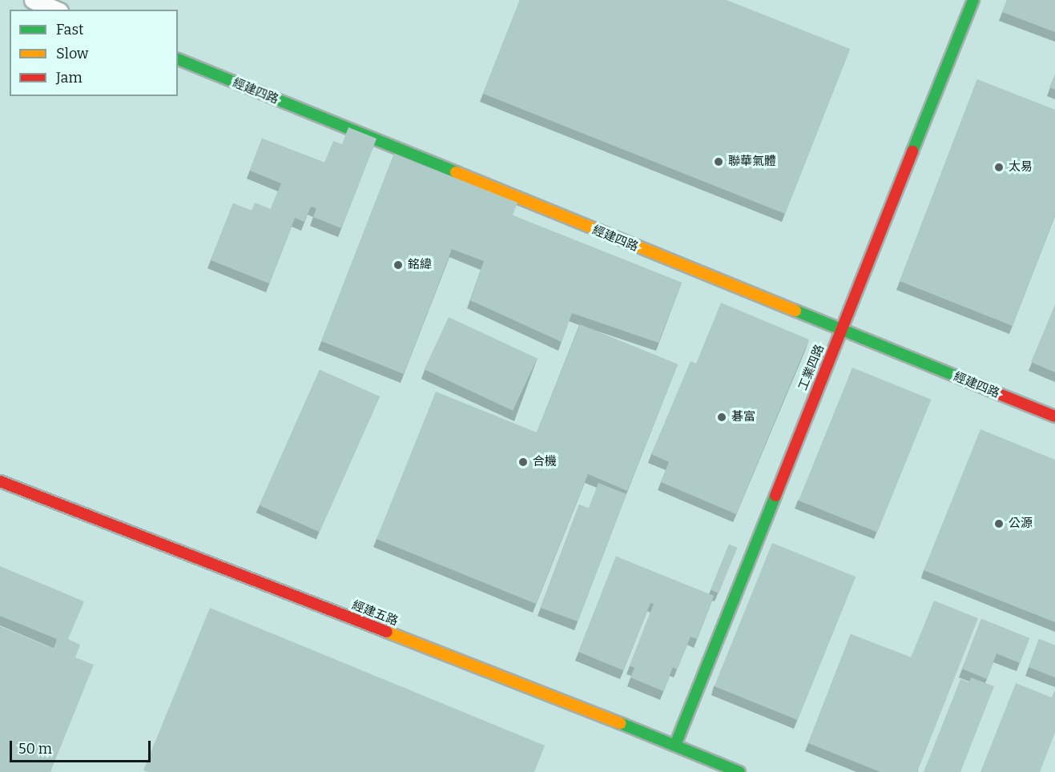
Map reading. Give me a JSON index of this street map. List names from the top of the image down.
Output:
{
  "streets": {
    "street": ["經建四路", "工業四路", "經建五路"]
  },
  "crossings": [
    ["經建四路", "工業四路"],
    ["工業四路", "經建五路"]
  ],
  "places": [
    "聯華氣體",
    "太易",
    "銘緯",
    "碁富",
    "合機",
    "公源"
  ],
  "legend": ["Fast", "Slow", "Jam"],
  "scale_bar": "50 m"
}
